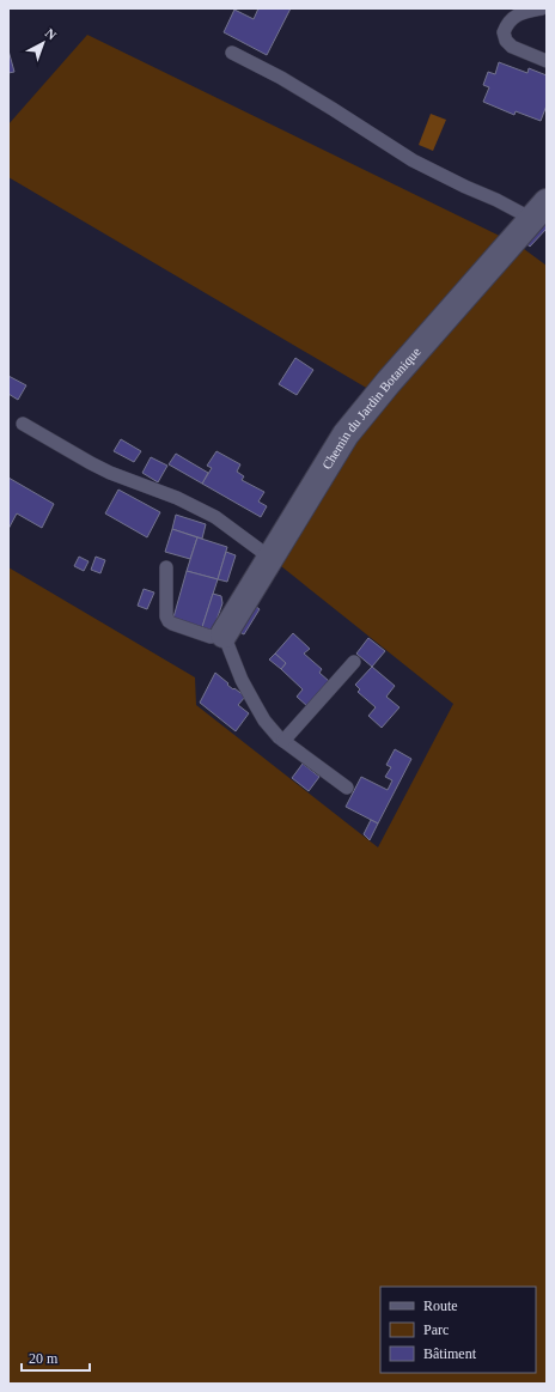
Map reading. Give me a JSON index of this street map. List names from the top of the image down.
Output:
{
  "streets": {
    "street": ["Chemin du Jardin Botanique"]
  },
  "legend": ["Route", "Parc", "Bâtiment"],
  "scale_bar": "20 m",
  "north": "top right"
}
